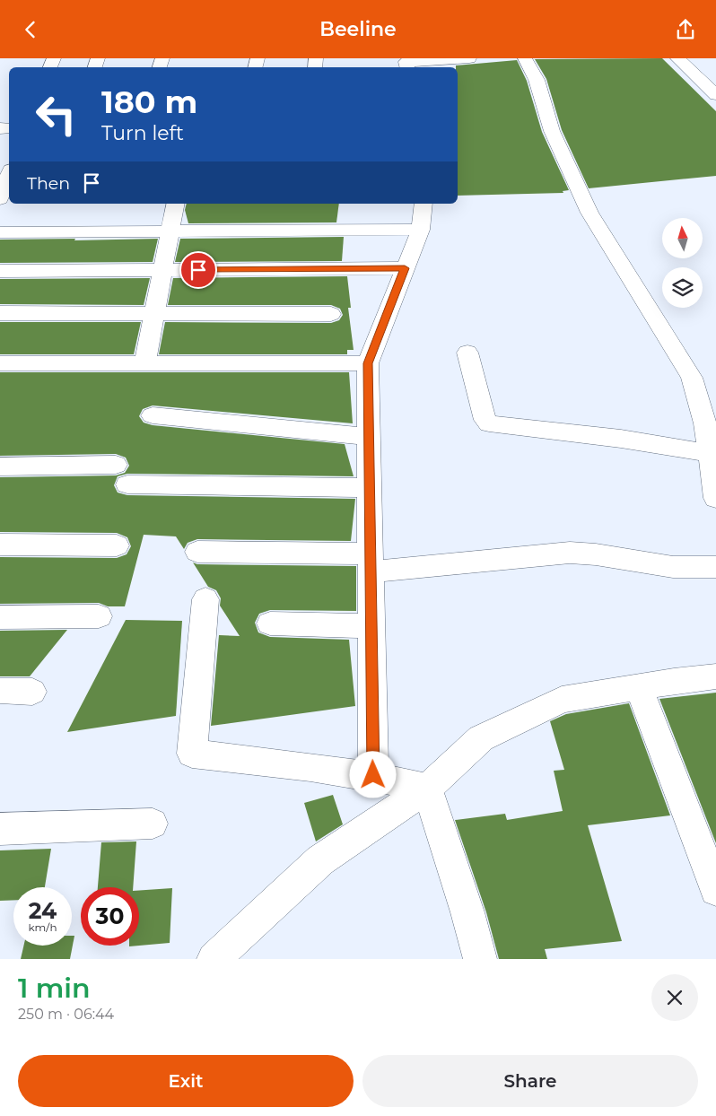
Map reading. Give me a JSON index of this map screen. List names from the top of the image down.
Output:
{
  "north": "top",
  "page": {
    "header": "Beeline",
    "turn": ["180 m", "Turn left"],
    "then": "Then",
    "speed": "24 km/h",
    "limit": "30",
    "heading": ["1 min", "250 m · 06:44"],
    "buttons": ["Exit", "Share"]
  }
}
